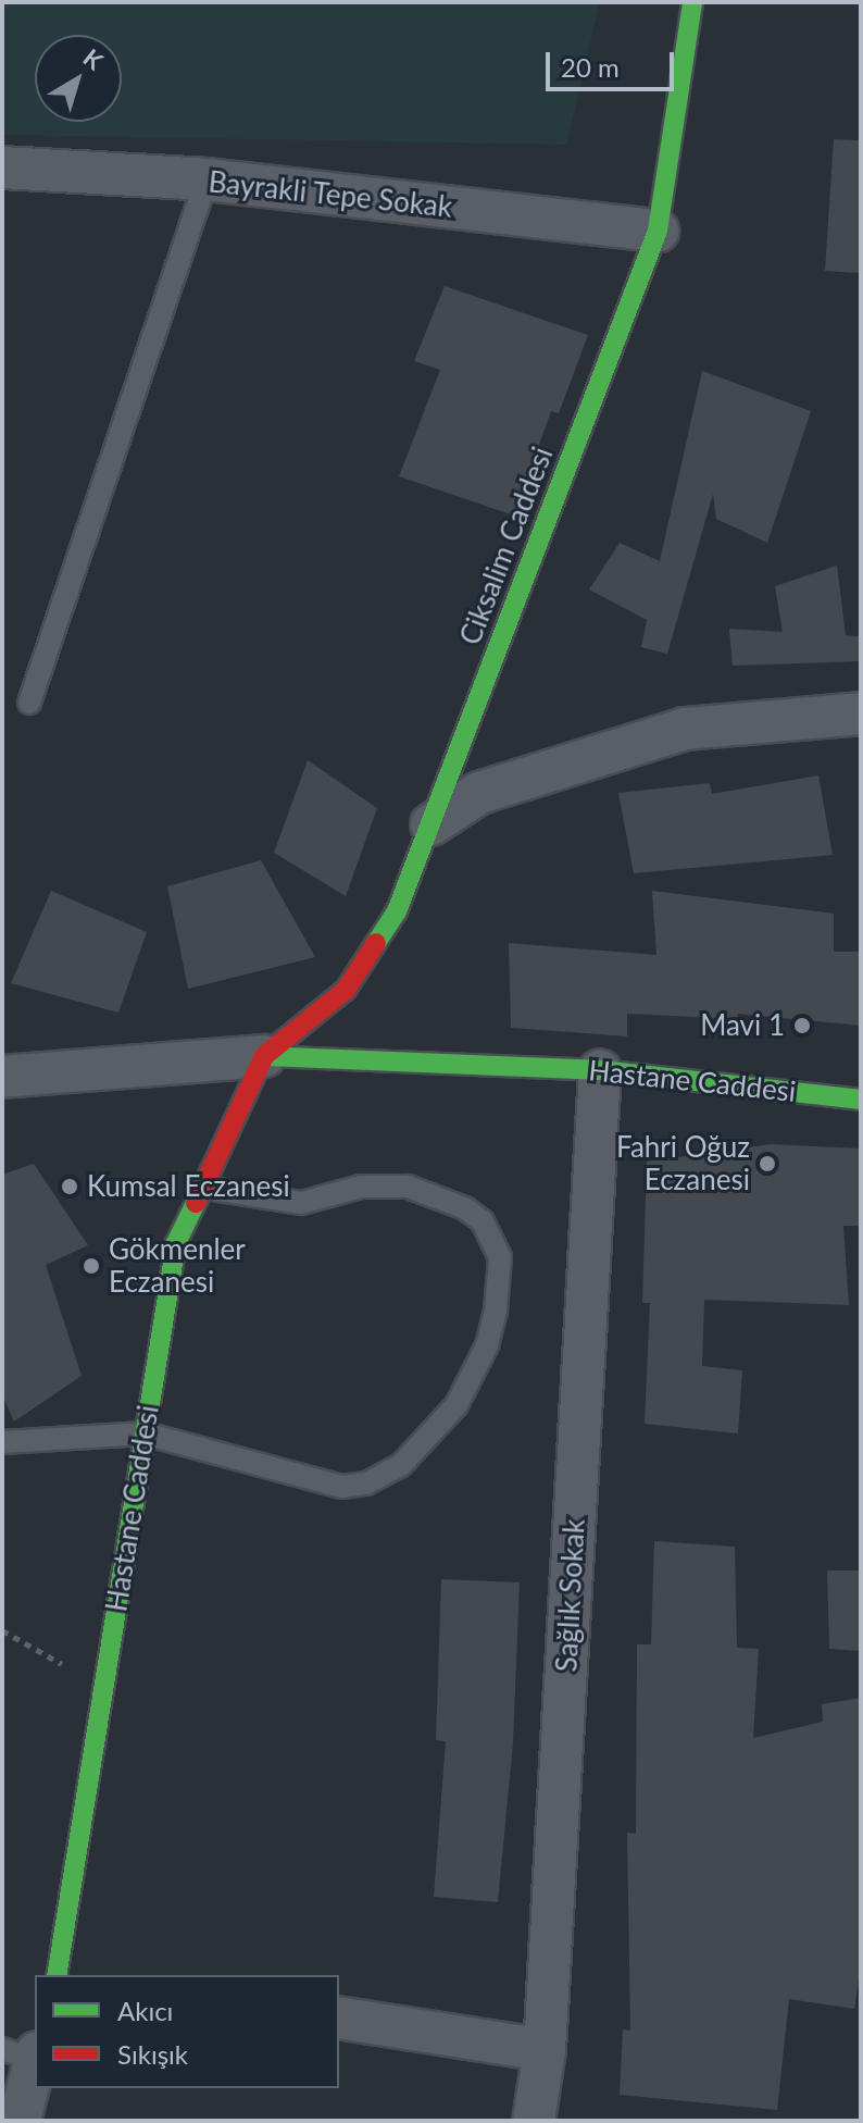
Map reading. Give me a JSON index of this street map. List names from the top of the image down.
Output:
{
  "streets": {
    "street": [
      "Bayrakli Tepe Sokak",
      "Ciksalim Caddesi",
      "Hastane Caddesi",
      "Sağlık Sokak"
    ]
  },
  "crossings": [
    ["Bayrakli Tepe Sokak", "Ciksalim Caddesi"],
    ["Ciksalim Caddesi", "Hastane Caddesi"],
    ["Hastane Caddesi", "Sağlık Sokak"]
  ],
  "places": [
    "Mavi 1",
    "Fahri Oğuz Eczanesi",
    "Kumsal Eczanesi",
    "Gökmenler Eczanesi"
  ],
  "legend": ["Akıcı", "Sıkışık"],
  "scale_bar": "20 m",
  "north": "top right"
}
